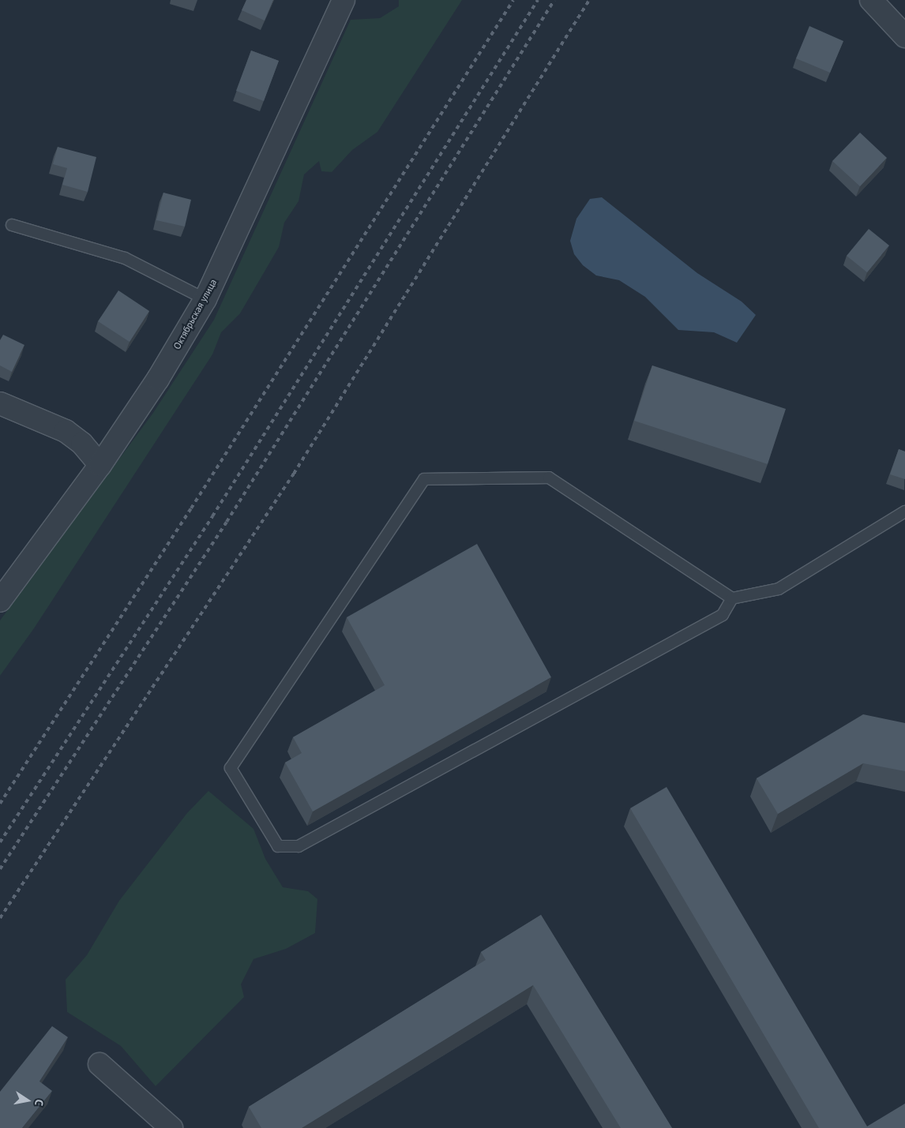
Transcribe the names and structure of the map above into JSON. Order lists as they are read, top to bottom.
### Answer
{
  "streets": {
    "street": ["Октябрьская улица"]
  },
  "north": "right"
}
